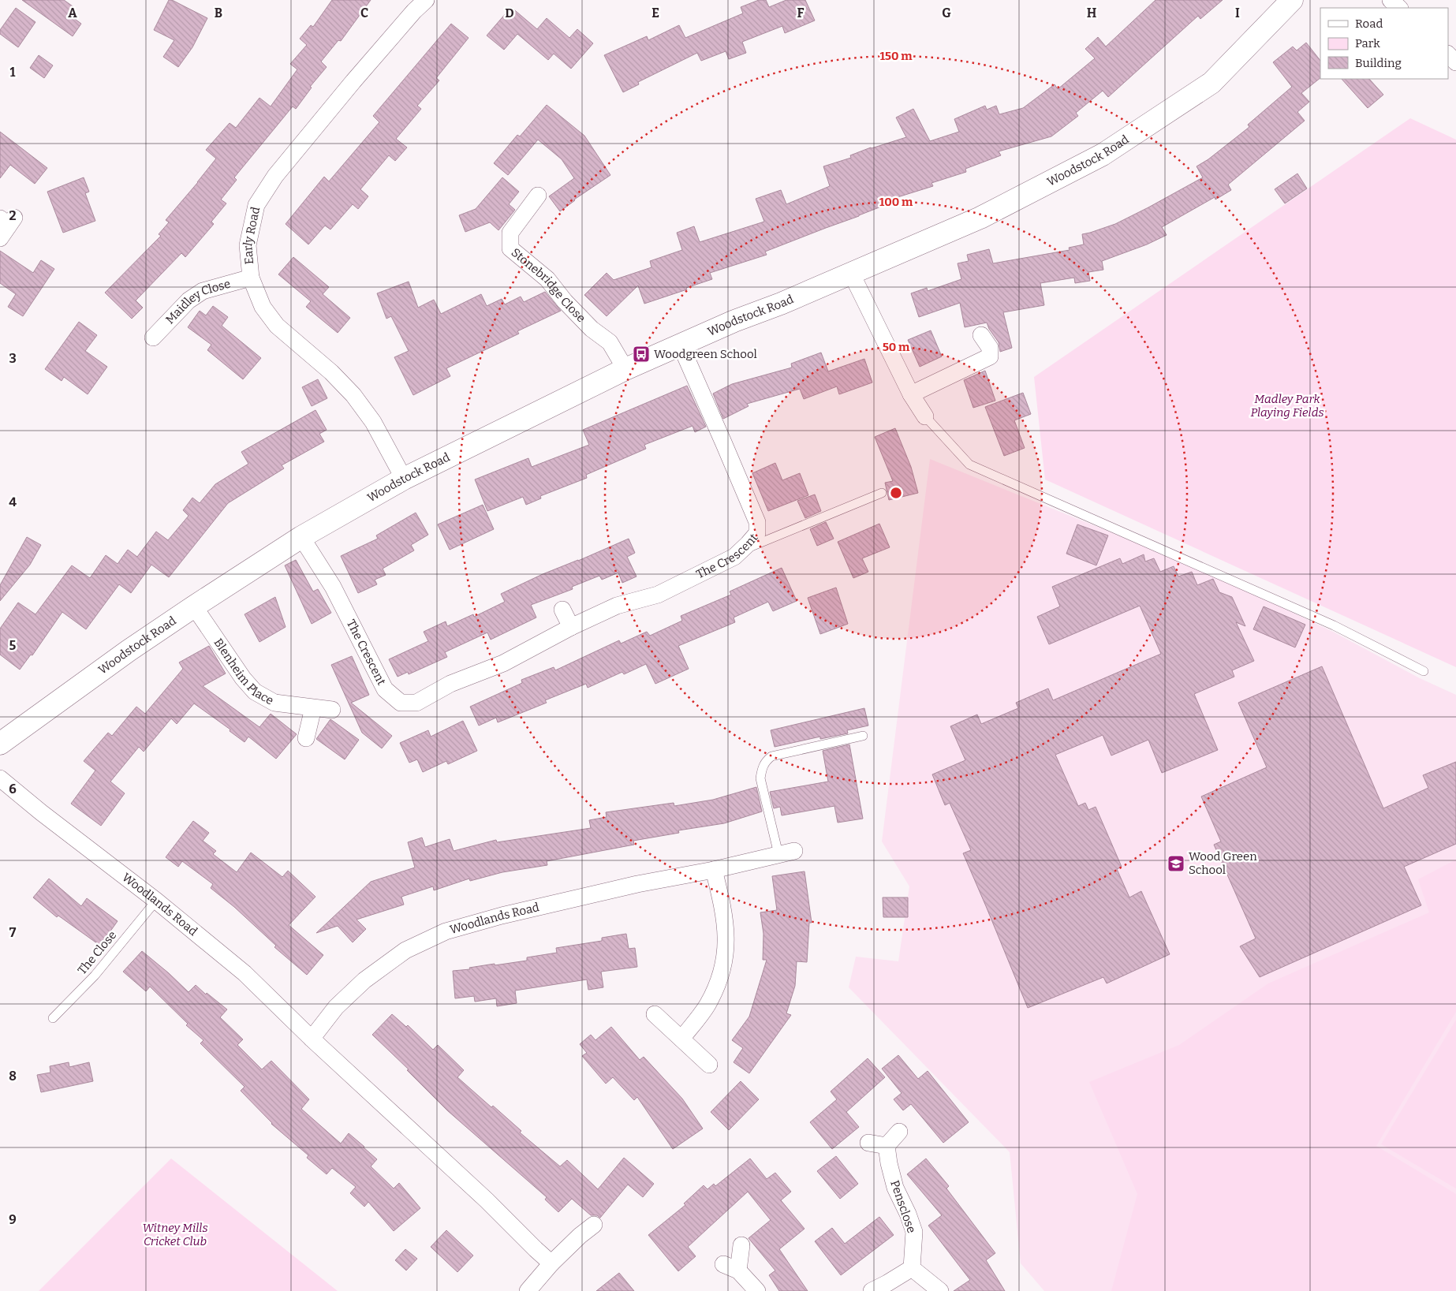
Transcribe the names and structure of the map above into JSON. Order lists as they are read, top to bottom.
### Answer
{
  "streets": {
    "main road": ["Woodstock Road"],
    "street": [
      "Early Road",
      "Stonebridge Close",
      "Maidley Close",
      "The Crescent",
      "Blenheim Place",
      "Woodlands Road",
      "Pensclose"
    ],
    "lane": ["The Close"]
  },
  "crossings": [
    ["Woodstock Road", "Early Road"],
    ["Woodstock Road", "Stonebridge Close"],
    ["Woodstock Road", "The Crescent"],
    ["Woodstock Road", "Blenheim Place"],
    ["Early Road", "Maidley Close"],
    ["Woodlands Road", "The Close"]
  ],
  "parks": ["Madley Park Playing Fields", "Witney Mills Cricket Club"],
  "places": {
    "bus stop": ["Woodgreen School"],
    "school or university": ["Wood Green School"]
  },
  "legend": ["Road", "Park", "Building"],
  "grid": {
    "columns": [
      "A",
      "B",
      "C",
      "D",
      "E",
      "F",
      "G",
      "H",
      "I"
    ],
    "rows": [
      "1",
      "2",
      "3",
      "4",
      "5",
      "6",
      "7",
      "8",
      "9"
    ]
  },
  "rings": ["150 m", "100 m", "50 m"]
}
